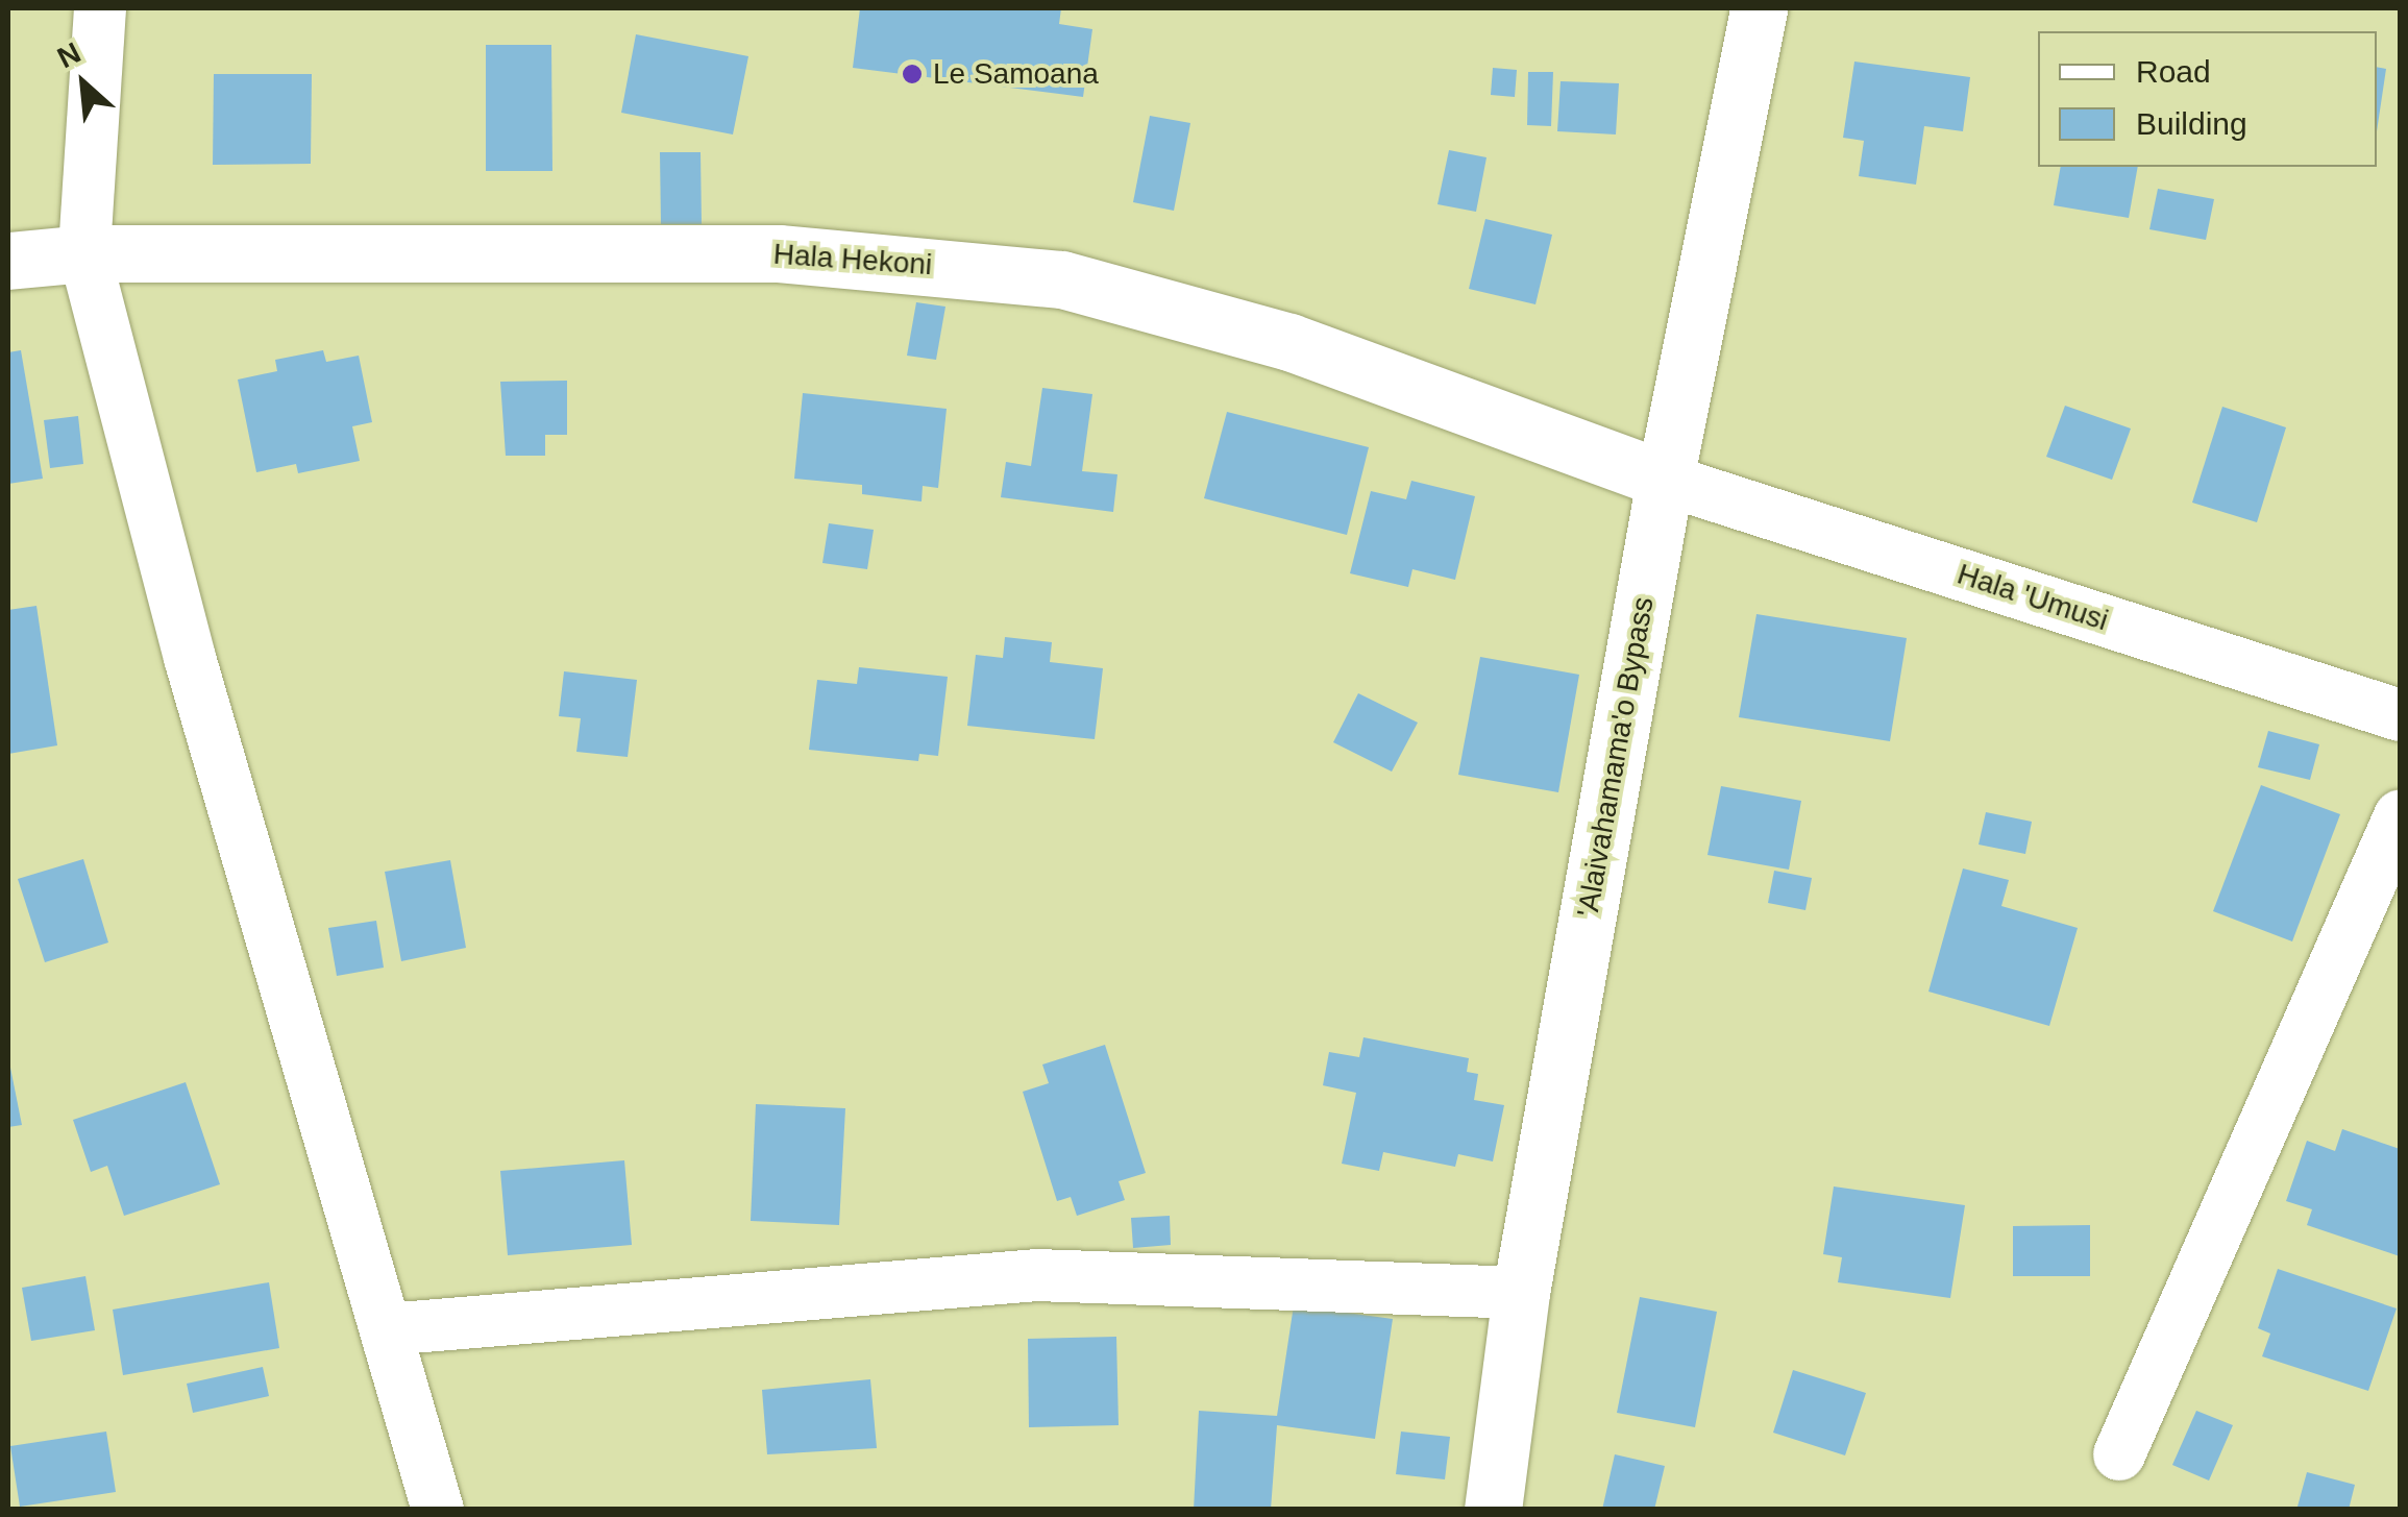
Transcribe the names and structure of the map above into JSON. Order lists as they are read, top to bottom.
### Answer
{
  "streets": {
    "street": ["Hala Hekoni", "Hala 'Umusi", "'Alaivahamama'o Bypass"]
  },
  "crossings": [
    ["Hala Hekoni", "Hala 'Umusi"],
    ["Hala Hekoni", "'Alaivahamama'o Bypass"],
    ["Hala 'Umusi", "'Alaivahamama'o Bypass"]
  ],
  "places": ["Le Samoana"],
  "legend": ["Road", "Building"],
  "north": "top left"
}
